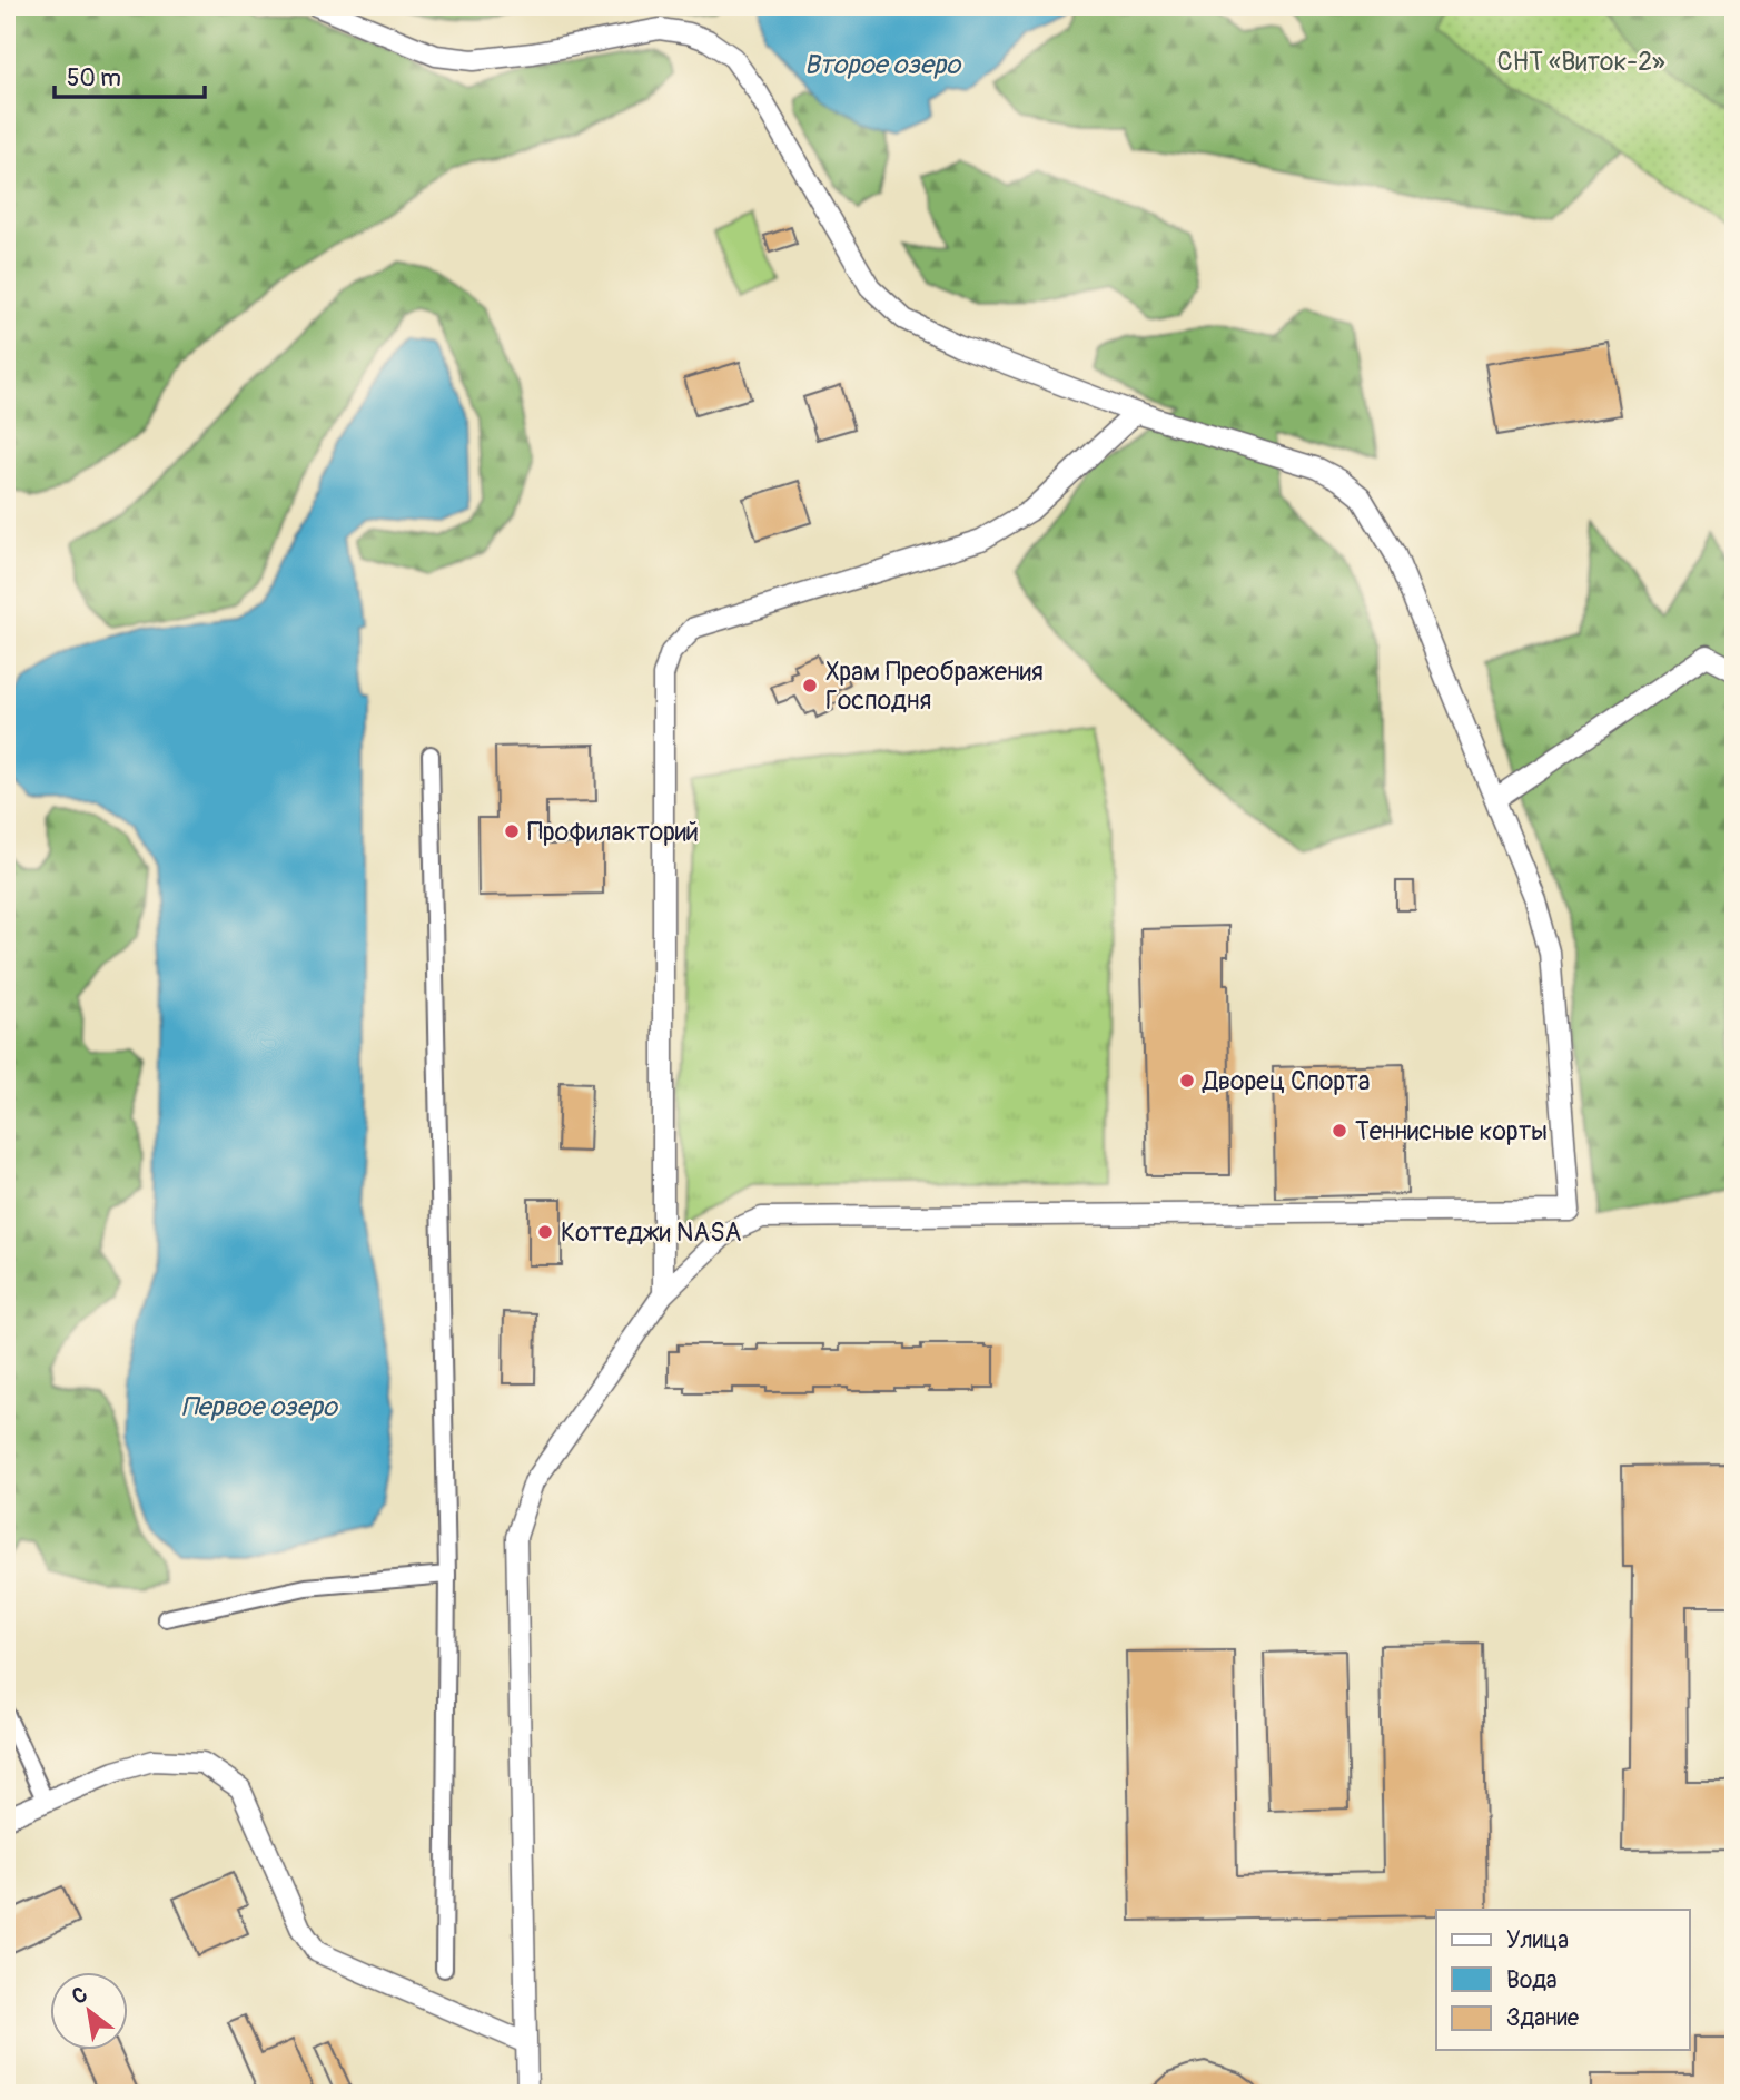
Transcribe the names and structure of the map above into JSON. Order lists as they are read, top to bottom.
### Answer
{
  "water": ["Второе озеро", "Первое озеро"],
  "parks": ["СНТ «Виток-2»"],
  "places": [
    "Храм Преображения Господня",
    "Профилакторий",
    "Дворец Спорта",
    "Теннисные корты",
    "Коттеджи NASA"
  ],
  "legend": ["Улица", "Вода", "Здание"],
  "scale_bar": "50 m",
  "north": "top left"
}
